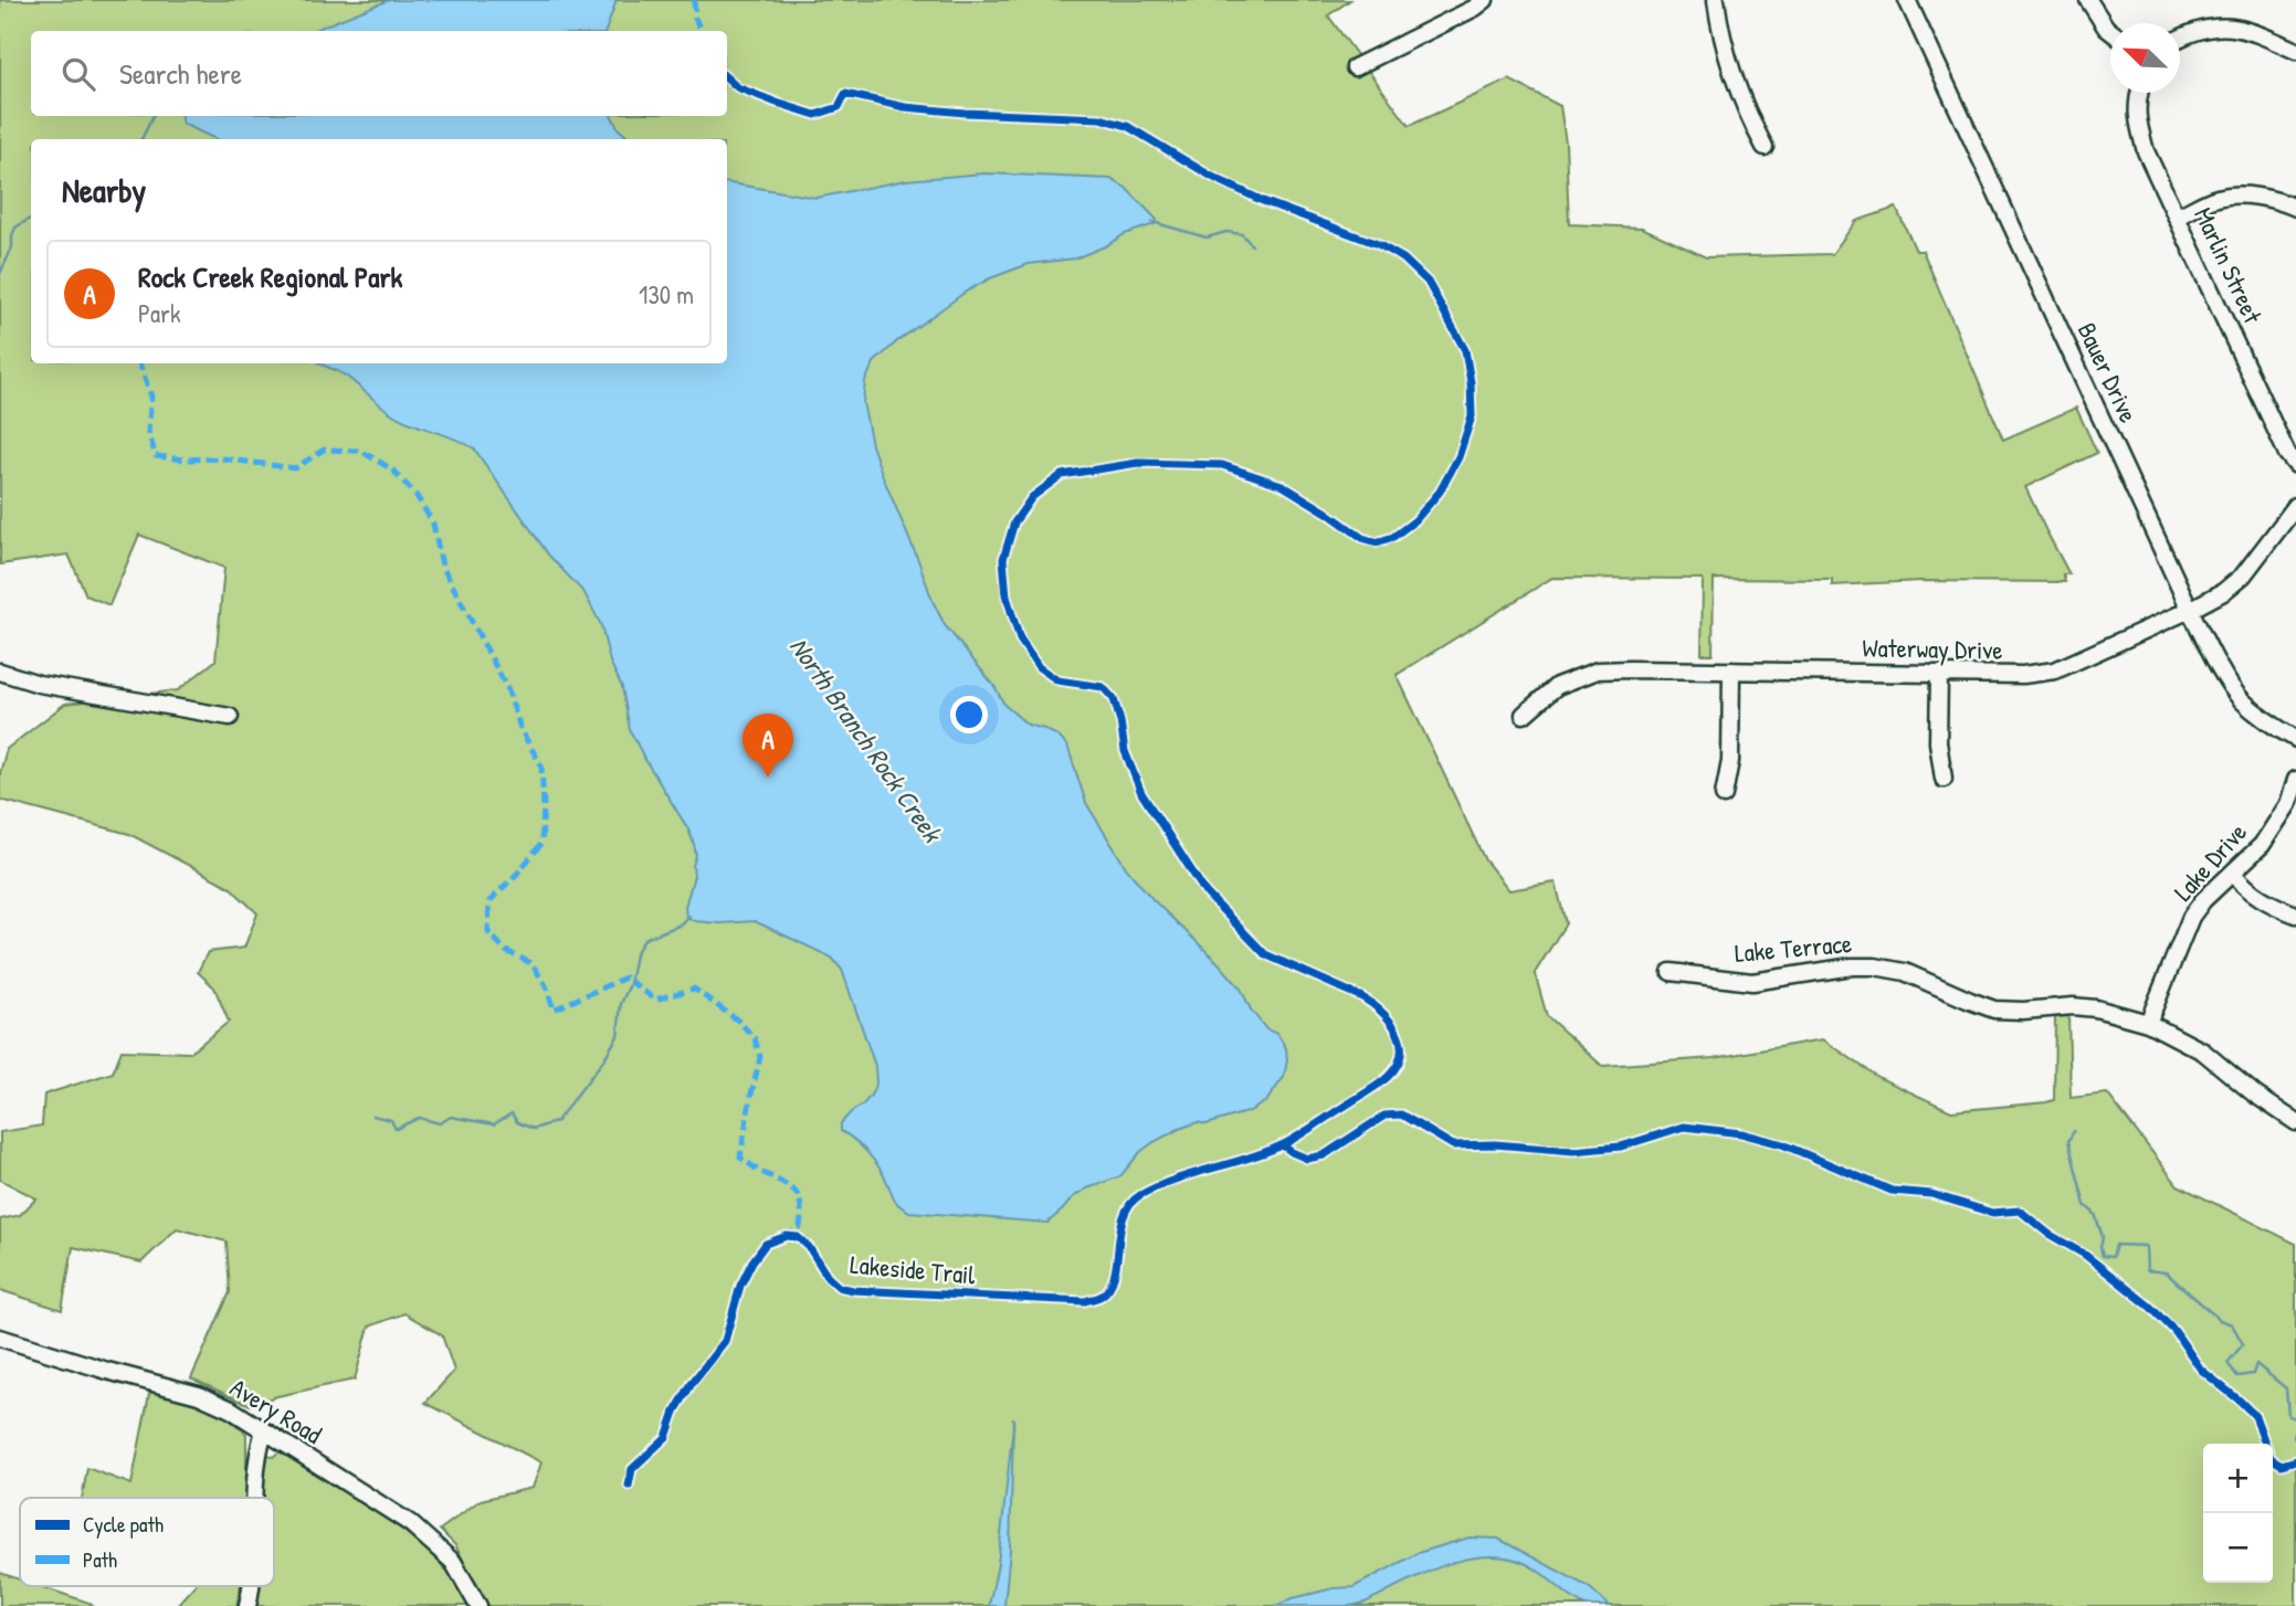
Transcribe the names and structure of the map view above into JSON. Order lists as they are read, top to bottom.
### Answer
{
  "streets": {
    "street": [
      "Marlin Street",
      "Bauer Drive",
      "Waterway Drive",
      "Lake Drive",
      "Lake Terrace",
      "Avery Road"
    ],
    "cycle path": ["Lakeside Trail"]
  },
  "crossings": [
    ["Bauer Drive", "Waterway Drive"],
    ["Lake Drive", "Lake Terrace"]
  ],
  "water": ["North Branch Rock Creek"],
  "legend": ["Cycle path", "Path"],
  "north": "top left",
  "page": {
    "search": "Search here",
    "heading": "Nearby",
    "list": [
      {
        "mark": "A",
        "name": "Rock Creek Regional Park",
        "note": "Park",
        "value": "130 m"
      }
    ],
    "pins": "A",
    "map_buttons": ["+", "−"]
  }
}
